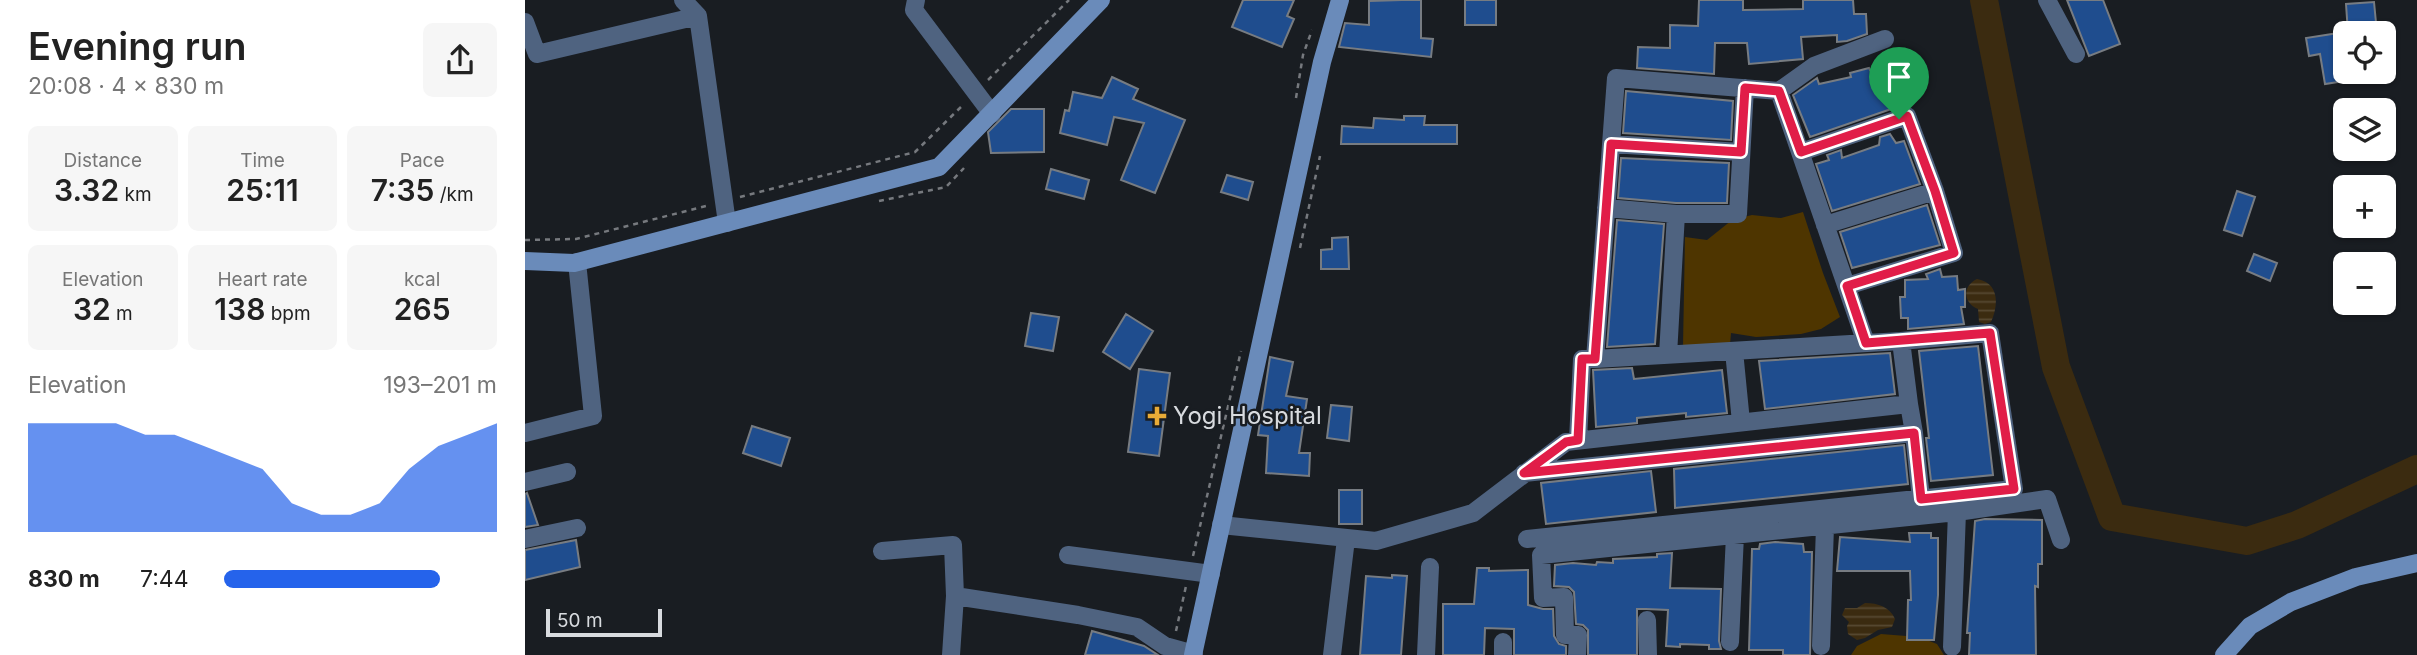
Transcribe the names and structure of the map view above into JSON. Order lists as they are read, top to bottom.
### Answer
{
  "places": {
    "health": ["Yogi Hospital"]
  },
  "scale_bar": "50 m",
  "page": {
    "heading": ["Evening run", "20:08 · 4 × 830 m"],
    "map_buttons": ["+", "−"],
    "stats": [
      ["Distance", "3.32 km"],
      ["Time", "25:11"],
      ["Pace", "7:35 /km"],
      ["Elevation", "32 m"],
      ["Heart rate", "138 bpm"],
      ["kcal", "265"]
    ],
    "chart": ["Elevation", "193–201 m"],
    "list": [
      {
        "name": "830 m",
        "note": "7:44"
      }
    ],
    "scale": "50 m"
  }
}
